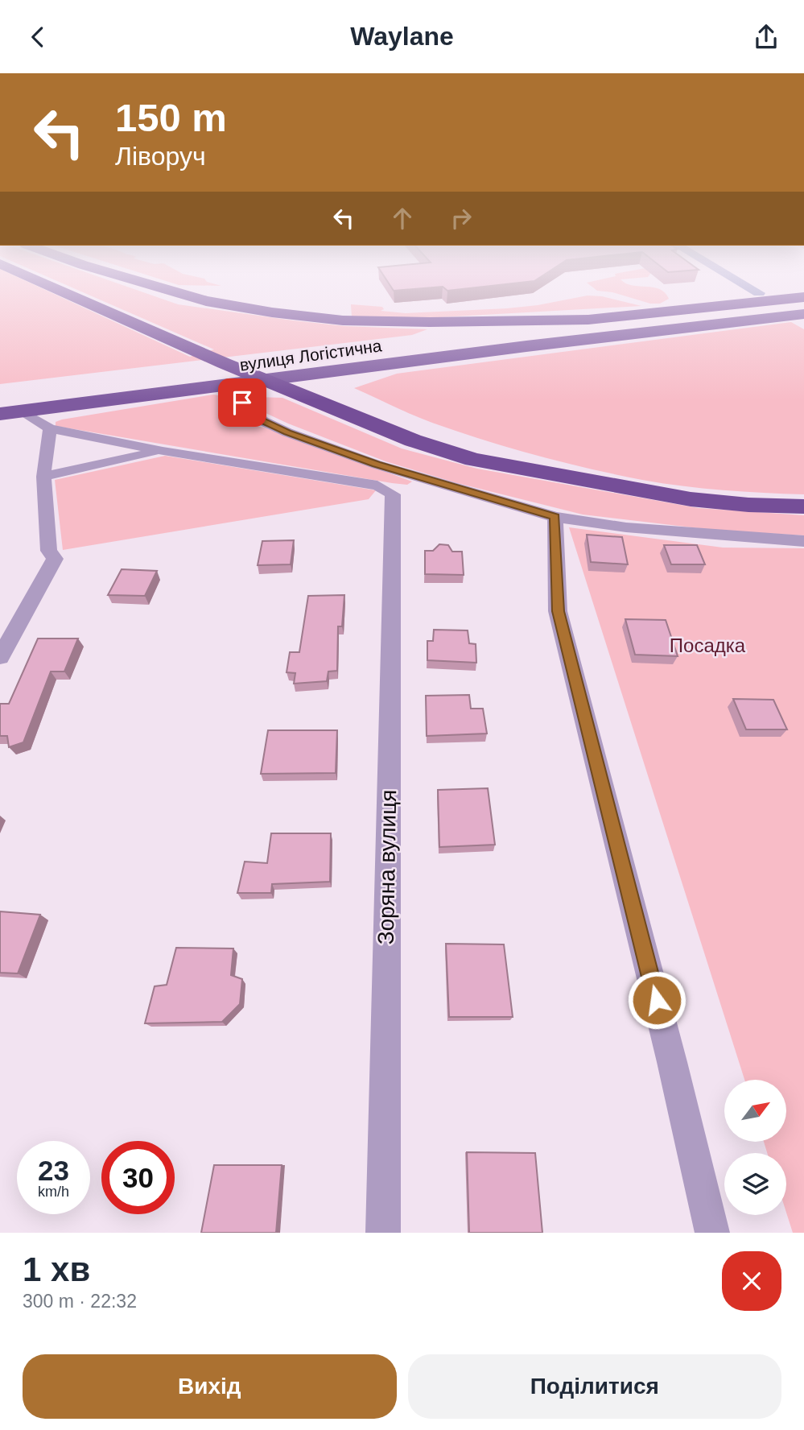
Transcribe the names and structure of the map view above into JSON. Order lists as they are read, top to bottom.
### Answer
{
  "streets": {
    "main road": ["вулиця Логістична"],
    "street": ["Зоряна вулиця"]
  },
  "parks": ["Посадка"],
  "north": "top right",
  "page": {
    "header": "Waylane",
    "turn": ["150 m", "Ліворуч"],
    "speed": "23 km/h",
    "limit": "30",
    "heading": ["1 хв", "300 m · 22:32"],
    "buttons": ["Вихід", "Поділитися"]
  }
}
